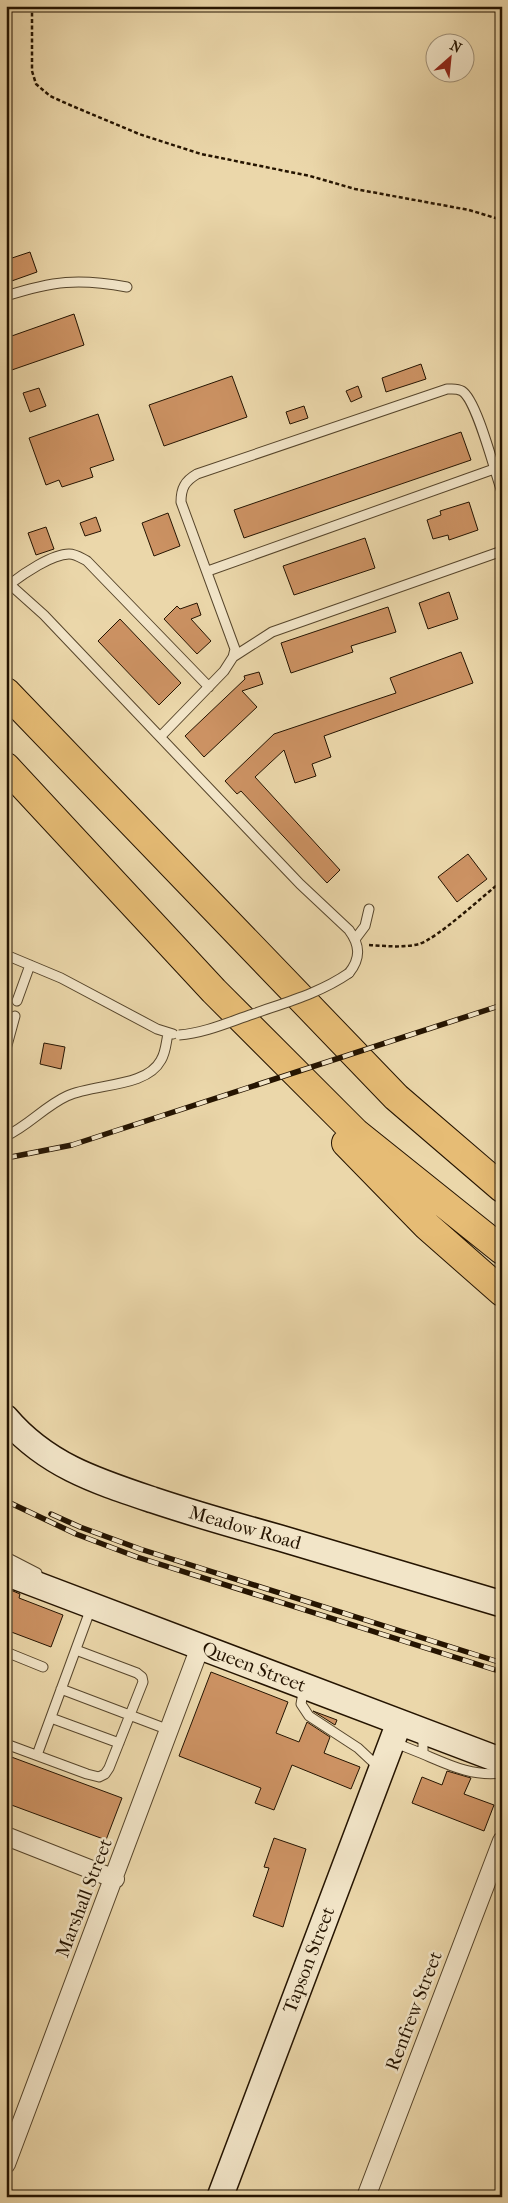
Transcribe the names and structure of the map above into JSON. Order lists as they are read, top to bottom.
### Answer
{
  "streets": {
    "main road": ["Meadow Road", "Queen Street", "Tapson Street"],
    "street": ["Marshall Street", "Renfrew Street"]
  },
  "crossings": [
    ["Queen Street", "Marshall Street"],
    ["Queen Street", "Tapson Street"]
  ],
  "north": "top right"
}
